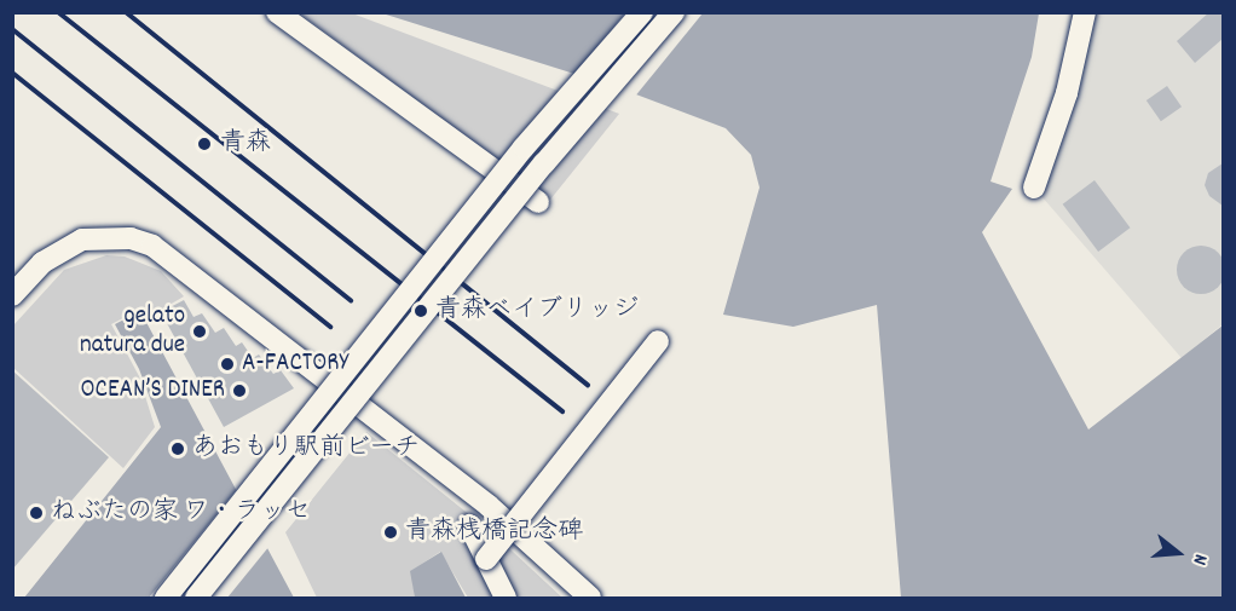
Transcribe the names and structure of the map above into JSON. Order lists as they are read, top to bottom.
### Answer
{
  "places": [
    "青森",
    "青森ベイブリッジ",
    "gelato natura due",
    "A-FACTORY",
    "OCEAN’S DINER",
    "あおもり駅前ビーチ",
    "ねぶたの家 ワ・ラッセ",
    "青森桟橋記念碑"
  ],
  "north": "right"
}
